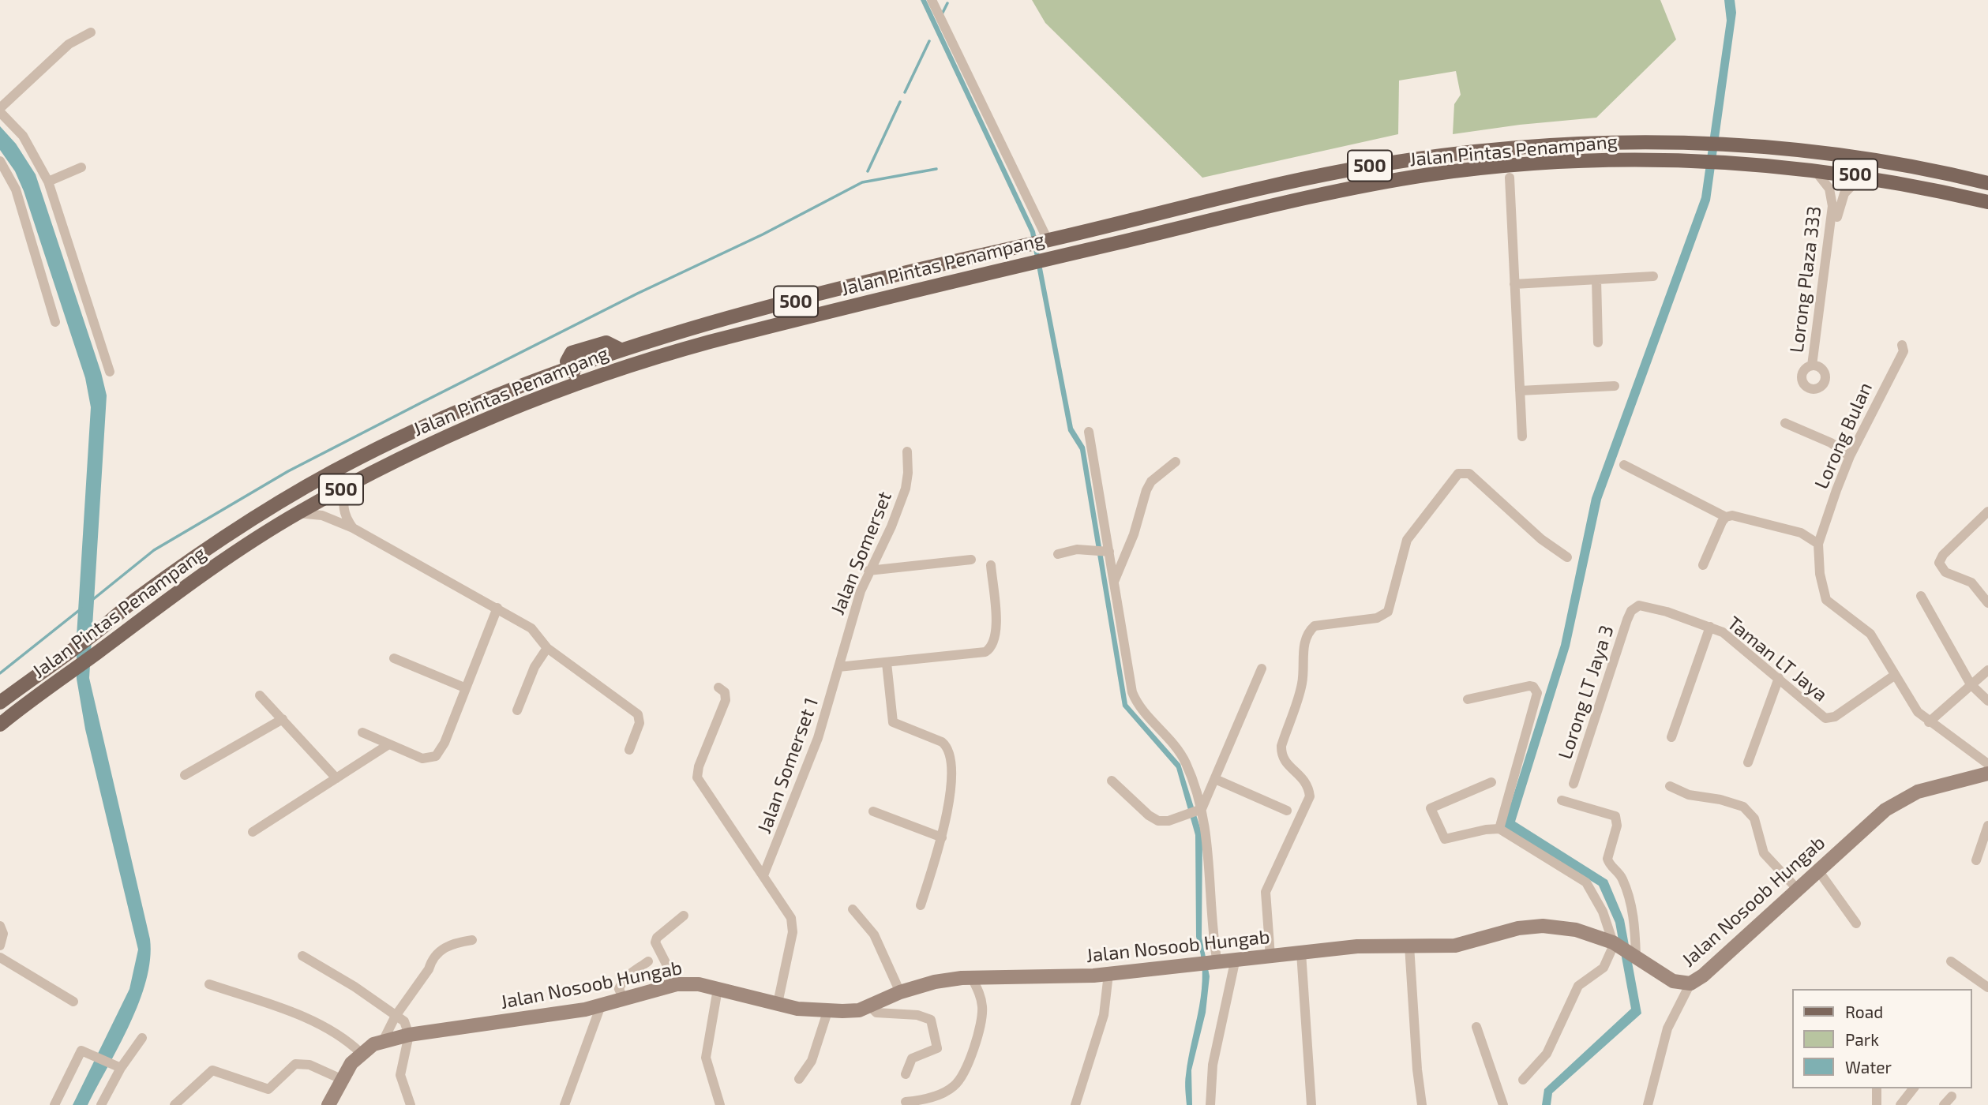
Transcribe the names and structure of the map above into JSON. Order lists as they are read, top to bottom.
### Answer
{
  "streets": {
    "main road": ["Jalan Pintas Penampang", "500", "Jalan Nosoob Hungab"],
    "street": [
      "Lorong Plaza 333",
      "Lorong Bulan",
      "Jalan Somerset",
      "Taman LT Jaya",
      "Lorong LT Jaya 3",
      "Jalan Somerset 1"
    ]
  },
  "crossings": [
    ["Jalan Pintas Penampang", "Lorong Plaza 333"],
    ["Lorong Bulan", "Taman LT Jaya"],
    ["Jalan Somerset", "Jalan Somerset 1"],
    ["Taman LT Jaya", "Lorong LT Jaya 3"],
    ["Jalan Somerset 1", "Jalan Nosoob Hungab"]
  ],
  "legend": ["Road", "Park", "Water"]
}
